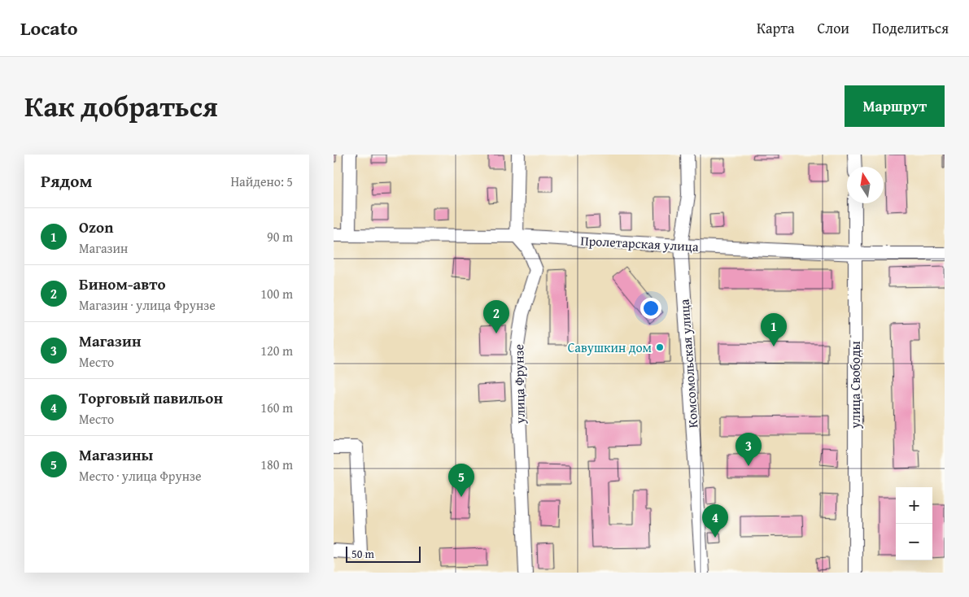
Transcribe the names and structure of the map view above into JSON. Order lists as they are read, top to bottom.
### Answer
{
  "streets": {
    "street": [
      "Пролетарская улица",
      "Комсомольская улица",
      "улица Фрунзе",
      "улица Свободы"
    ]
  },
  "crossings": [
    ["Пролетарская улица", "Комсомольская улица"],
    ["Пролетарская улица", "улица Фрунзе"],
    ["Пролетарская улица", "улица Свободы"]
  ],
  "places": ["Савушкин дом"],
  "scale_bar": "50 m",
  "north": "top",
  "page": {
    "header": "Locato",
    "nav": ["Карта", "Слои", "Поделиться"],
    "title": "Как добраться",
    "buttons": "Маршрут",
    "heading": ["Рядом", "Найдено: 5"],
    "list": [
      {
        "mark": "1",
        "name": "Ozon",
        "note": "Магазин",
        "value": "90 m"
      },
      {
        "mark": "2",
        "name": "Бином-авто",
        "note": "Магазин · улица Фрунзе",
        "value": "100 m"
      },
      {
        "mark": "3",
        "name": "Магазин",
        "note": "Место",
        "value": "120 m"
      },
      {
        "mark": "4",
        "name": "Торговый павильон",
        "note": "Место",
        "value": "160 m"
      },
      {
        "mark": "5",
        "name": "Магазины",
        "note": "Место · улица Фрунзе",
        "value": "180 m"
      }
    ],
    "pins": [
      "2",
      "1",
      "3",
      "5",
      "4"
    ],
    "map_buttons": ["+", "−"],
    "scale": "50 m"
  }
}
